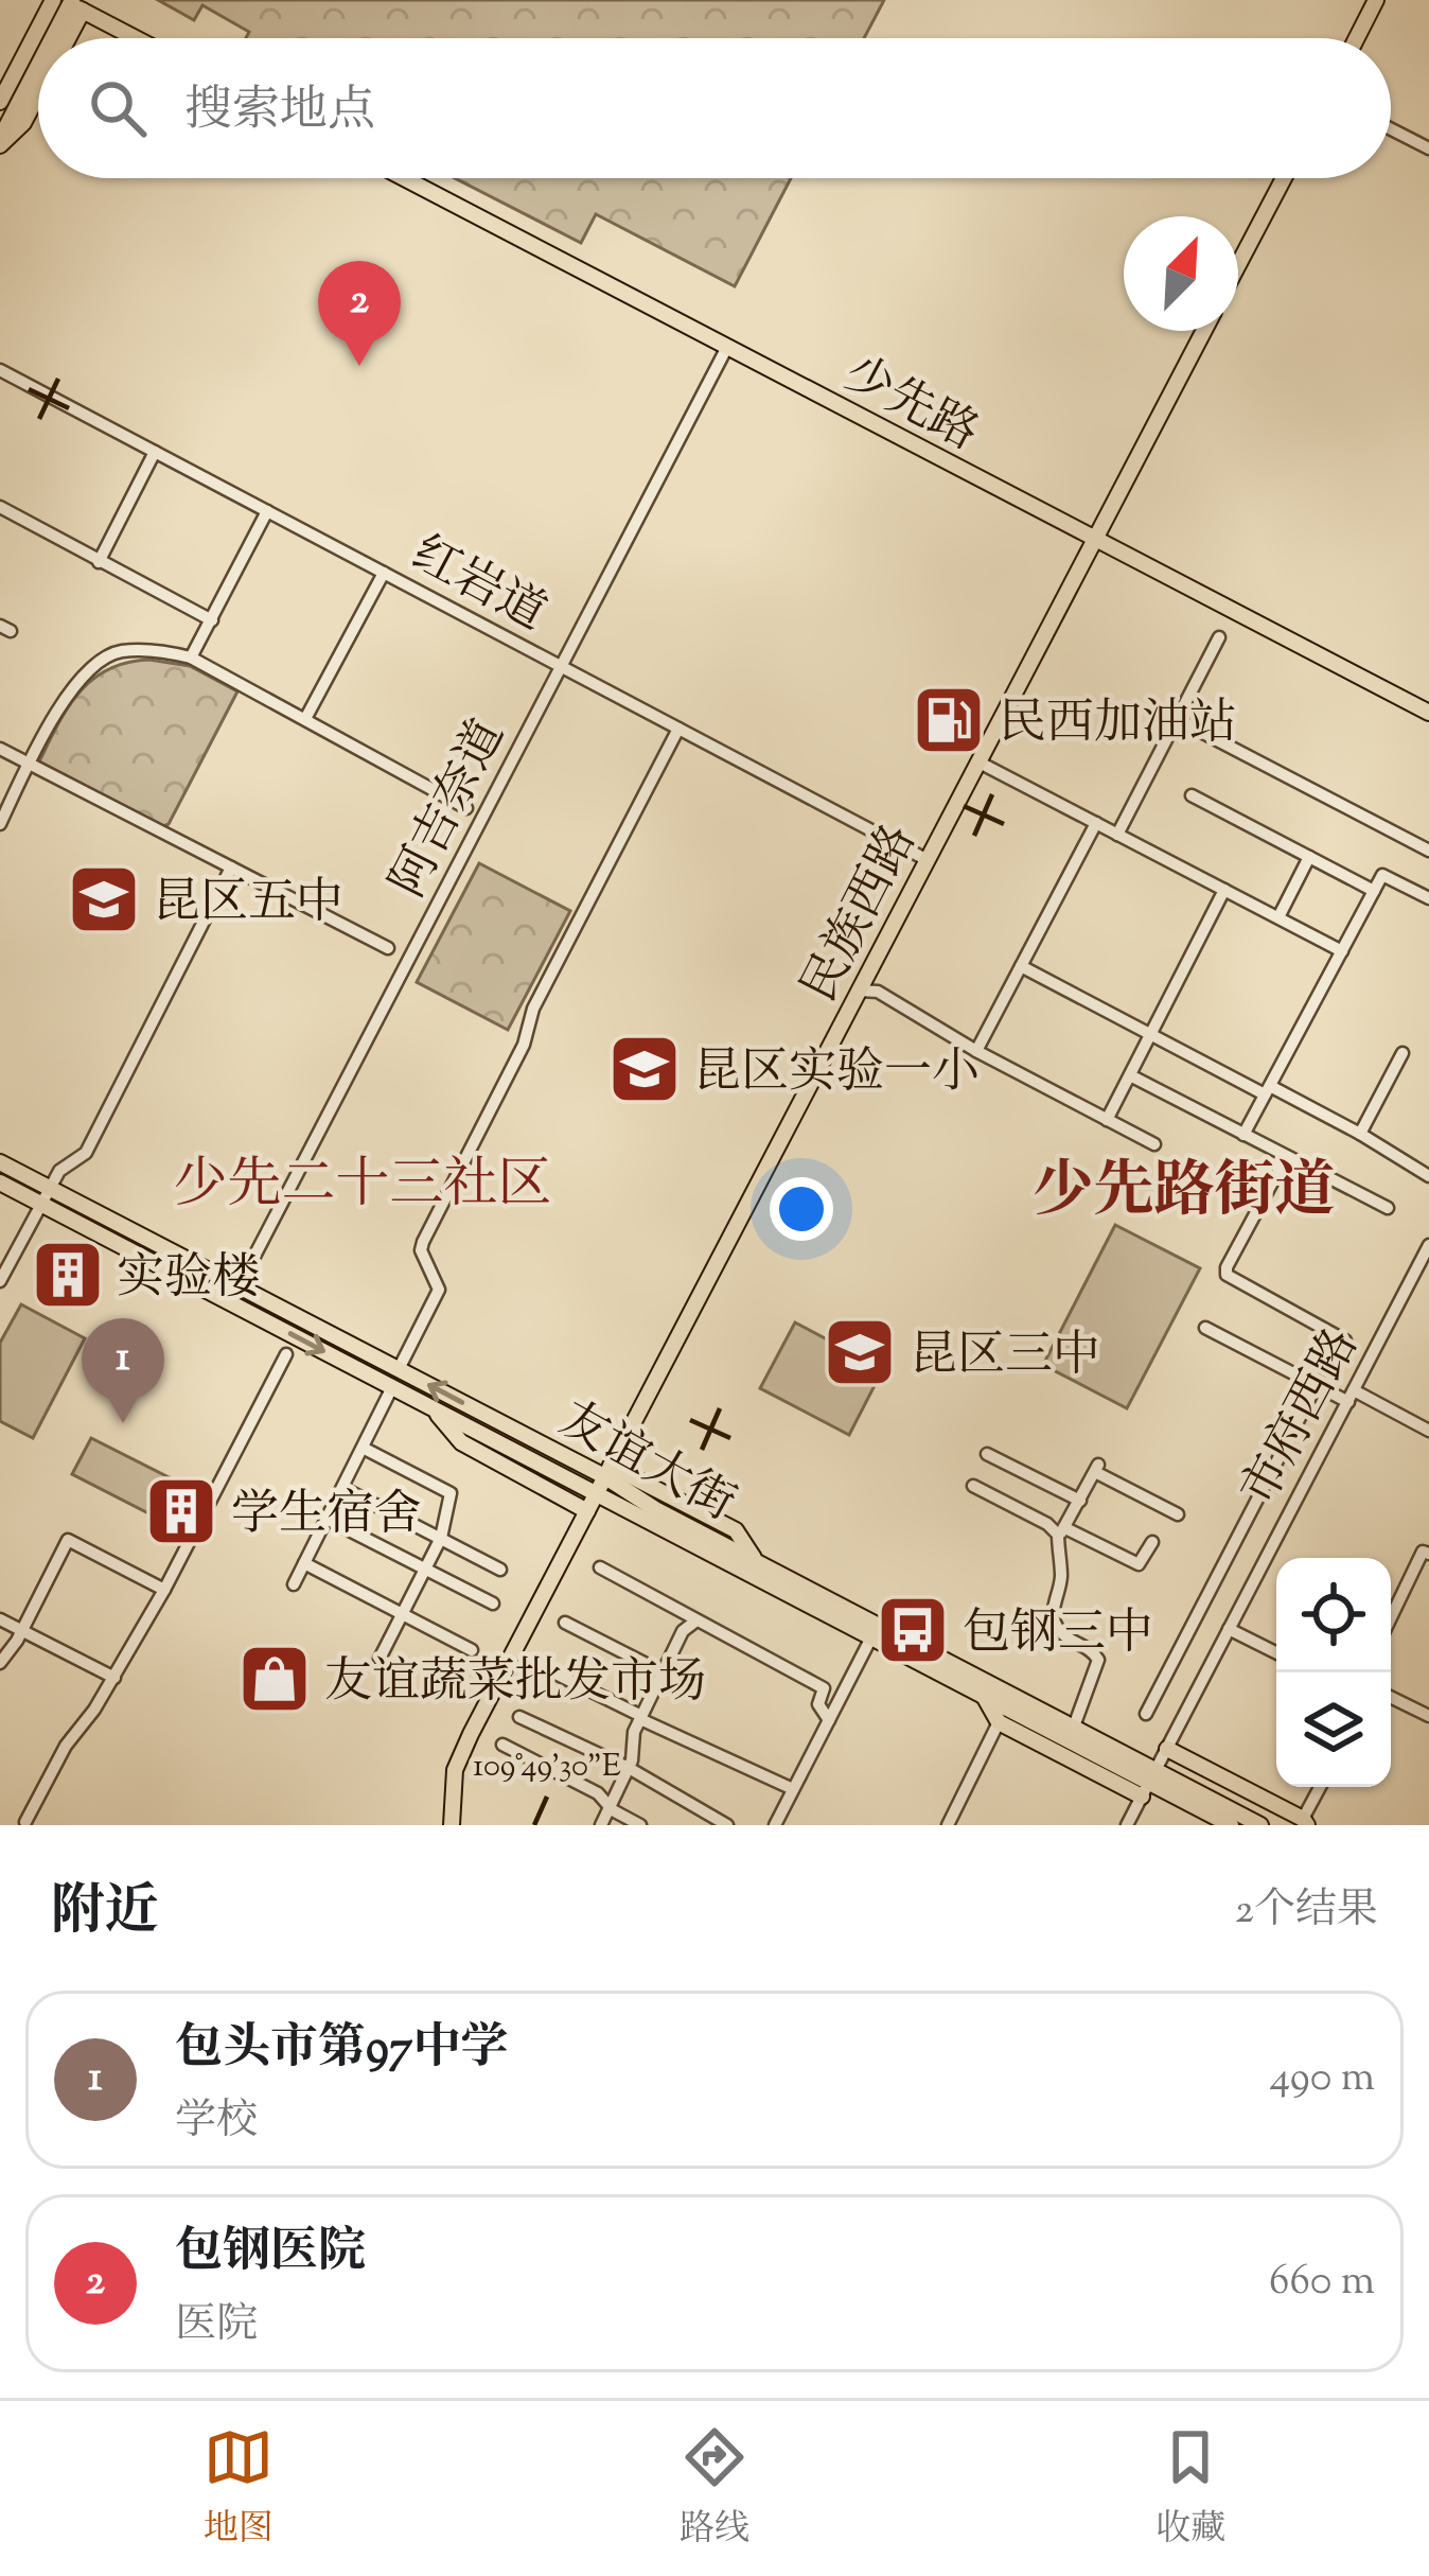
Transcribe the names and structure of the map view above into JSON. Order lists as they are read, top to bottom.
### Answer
{
  "streets": {
    "main road": ["少先路", "民族西路", "友谊大街"],
    "street": ["红岩道", "阿吉奈道", "市府西路"]
  },
  "crossings": [
    ["少先路", "阿吉奈道"],
    ["少先路", "民族西路"],
    ["红岩道", "阿吉奈道"],
    ["红岩道", "民族西路"],
    ["阿吉奈道", "友谊大街"],
    ["民族西路", "友谊大街"],
    ["市府西路", "友谊大街"]
  ],
  "districts": ["少先二十三社区", "少先路街道"],
  "places": {
    "fuel station": ["民西加油站"],
    "school or university": ["昆区五中", "昆区实验一小", "昆区三中"],
    "building": ["实验楼", "学生宿舍"],
    "bus stop": ["包钢三中"],
    "shop": ["友谊蔬菜批发市场"]
  },
  "north": "top right",
  "page": {
    "search": "搜索地点",
    "pins": ["2", "1"],
    "heading": ["附近", "2个结果"],
    "list": [
      {
        "mark": "1",
        "name": "包头市第97中学",
        "note": "学校",
        "value": "490 m"
      },
      {
        "mark": "2",
        "name": "包钢医院",
        "note": "医院",
        "value": "660 m"
      }
    ],
    "nav": ["地图", "路线", "收藏"]
  },
  "coordinates": ["109°49'30\"E"]
}
